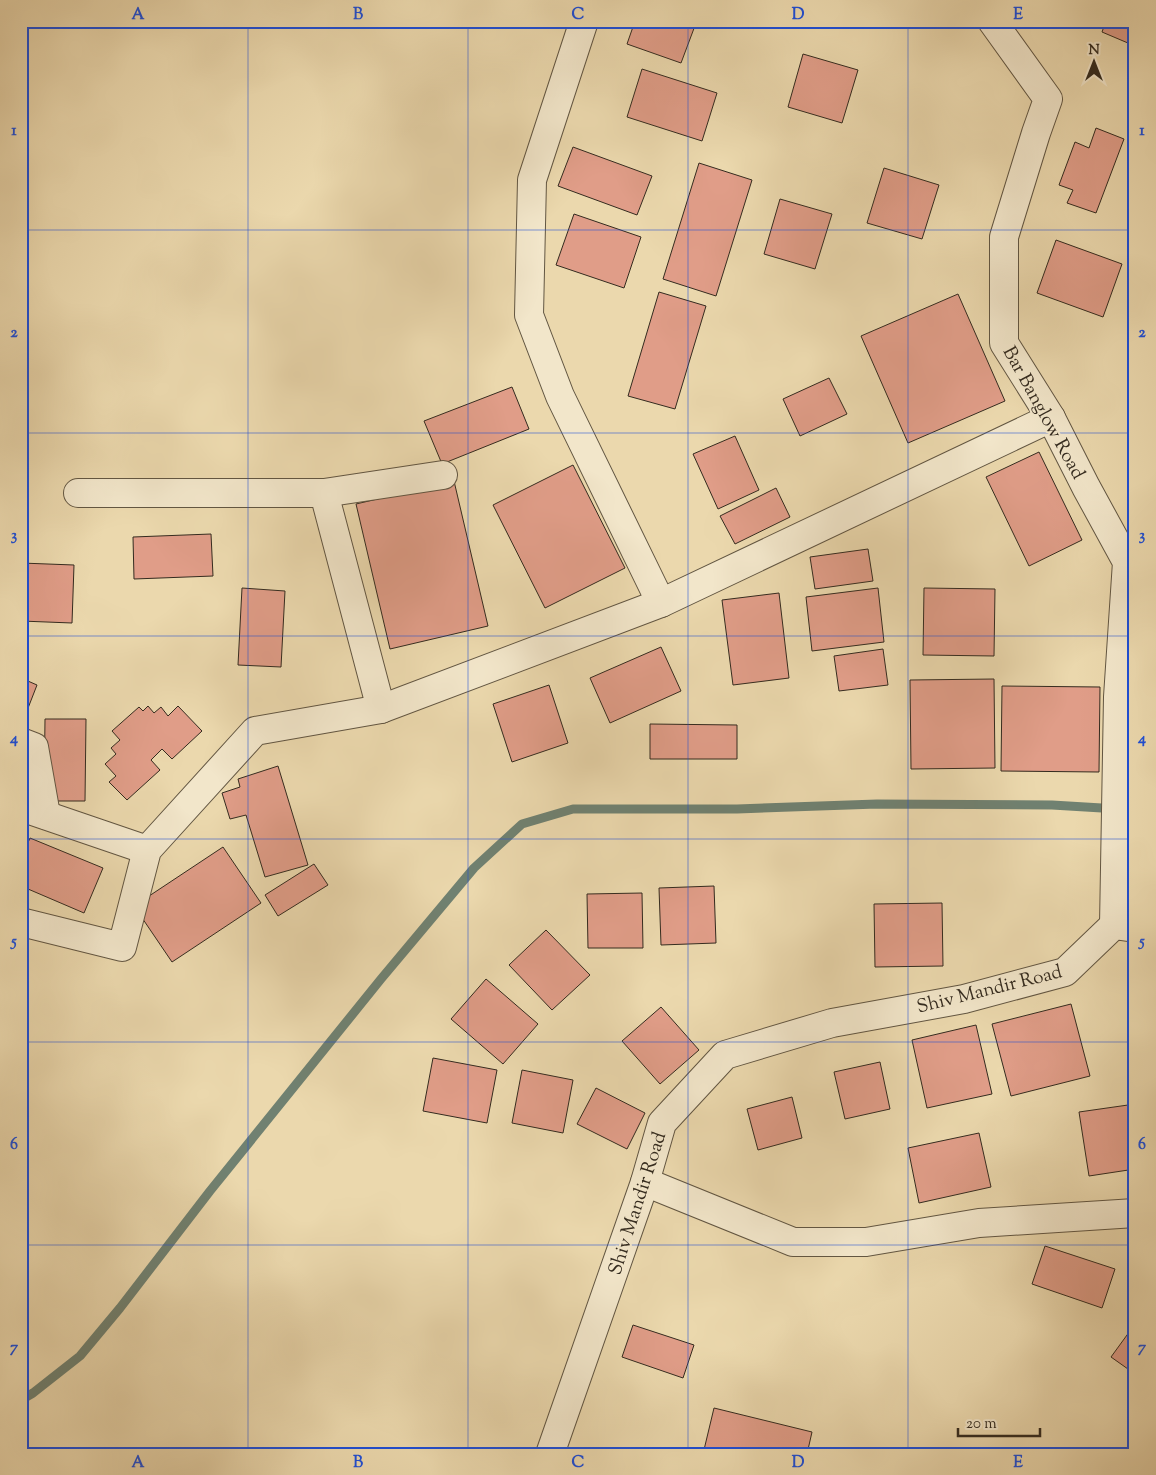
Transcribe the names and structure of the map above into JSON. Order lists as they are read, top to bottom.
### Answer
{
  "streets": {
    "street": ["Bar Banglow Road", "Shiv Mandir Road"]
  },
  "crossings": [
    ["Bar Banglow Road", "Shiv Mandir Road"]
  ],
  "scale_bar": "20 m",
  "north": "top",
  "grid": {
    "columns": [
      "A",
      "B",
      "C",
      "D",
      "E"
    ],
    "rows": [
      "1",
      "2",
      "3",
      "4",
      "5",
      "6",
      "7"
    ]
  }
}
